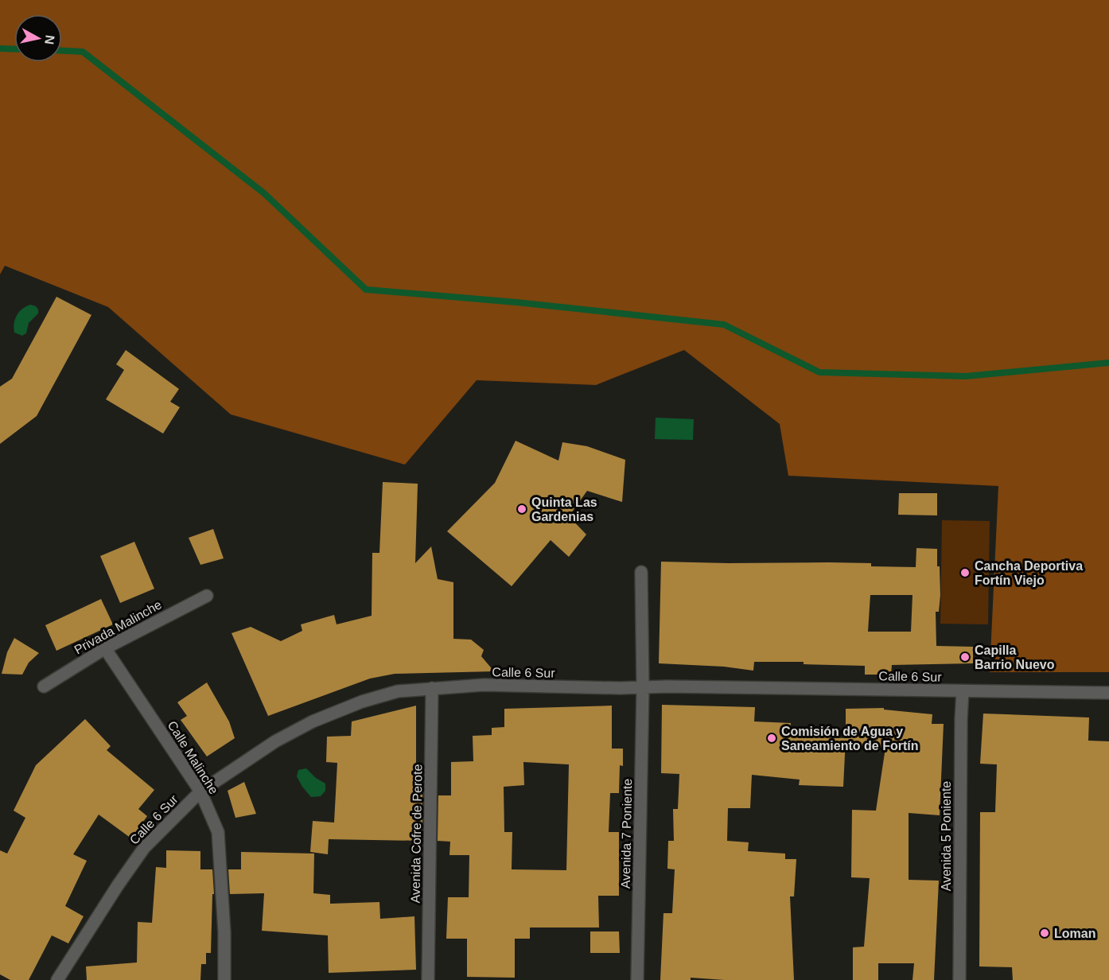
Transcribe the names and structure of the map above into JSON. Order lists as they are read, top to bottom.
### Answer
{
  "streets": {
    "street": [
      "Privada Malinche",
      "Calle 6 Sur",
      "Calle Malinche",
      "Avenida Cofre de Perote",
      "Avenida 7 Poniente",
      "Avenida 5 Poniente"
    ]
  },
  "crossings": [
    ["Privada Malinche", "Calle Malinche"],
    ["Calle 6 Sur", "Calle Malinche"],
    ["Calle 6 Sur", "Avenida Cofre de Perote"],
    ["Calle 6 Sur", "Avenida 7 Poniente"],
    ["Calle 6 Sur", "Avenida 5 Poniente"]
  ],
  "places": [
    "Quinta Las Gardenias",
    "Cancha Deportiva Fortín Viejo",
    "Capilla Barrio Nuevo",
    "Comisión de Agua y Saneamiento de Fortín",
    "Loman"
  ],
  "north": "right"
}
